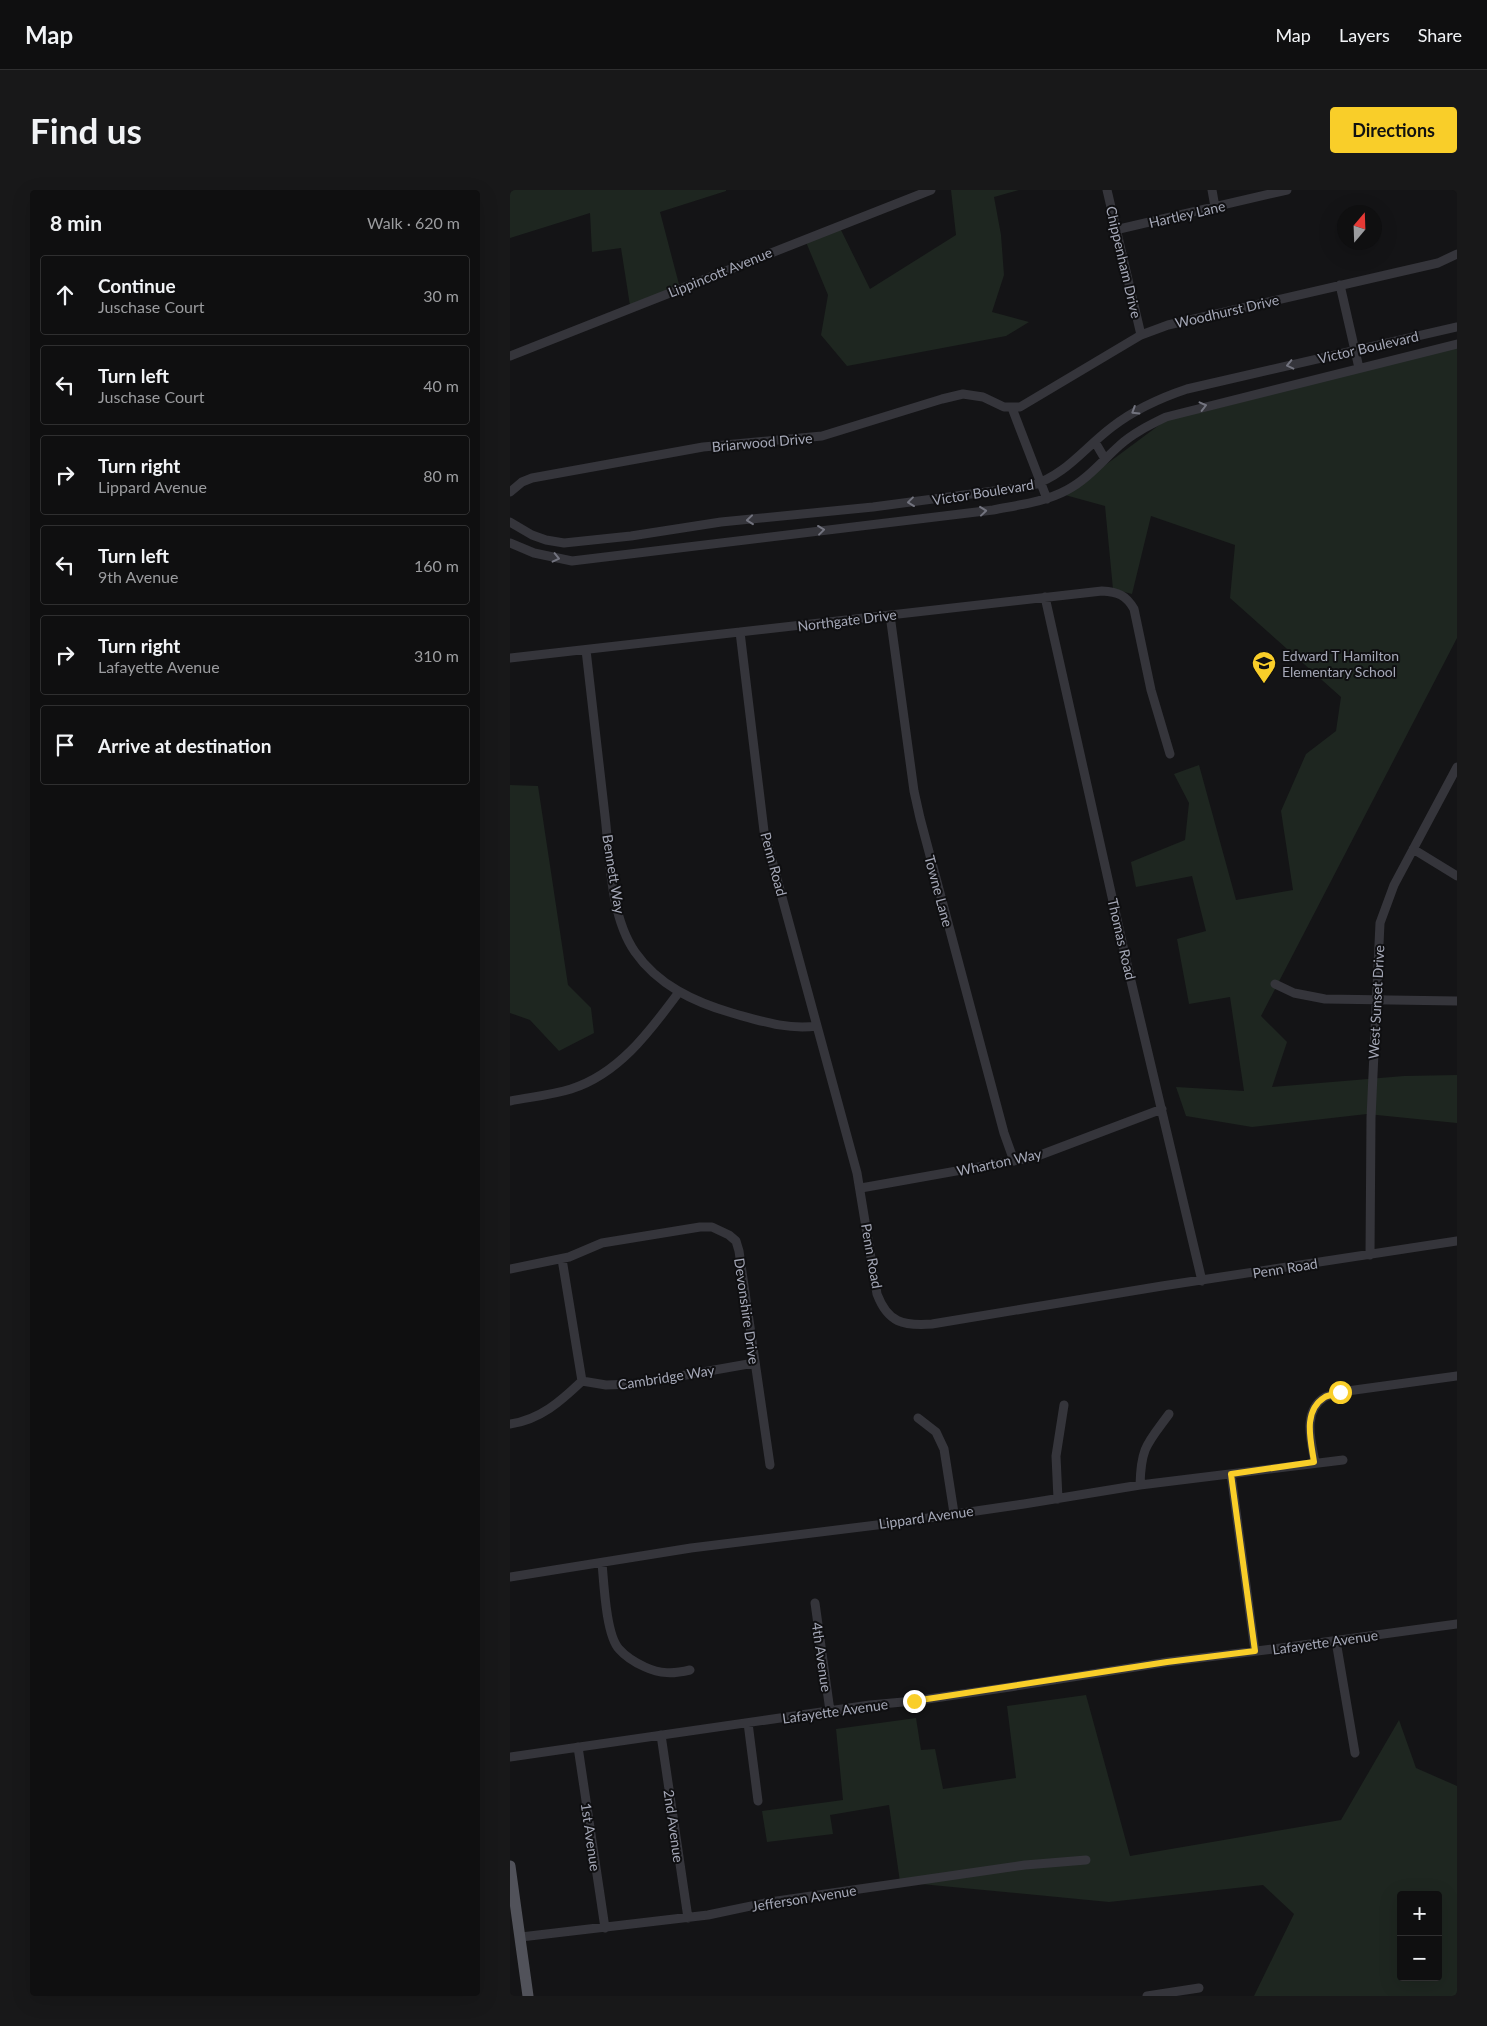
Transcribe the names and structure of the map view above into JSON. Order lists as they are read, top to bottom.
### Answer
{
  "streets": {
    "street": [
      "Hartley Lane",
      "Chippenham Drive",
      "Lippincott Avenue",
      "Woodhurst Drive",
      "Victor Boulevard",
      "Briarwood Drive",
      "Northgate Drive",
      "Penn Road",
      "Bennett Way",
      "Towne Lane",
      "Thomas Road",
      "West Sunset Drive",
      "Wharton Way",
      "Devonshire Drive",
      "Cambridge Way",
      "Lippard Avenue",
      "Lafayette Avenue",
      "4th Avenue",
      "2nd Avenue",
      "1st Avenue",
      "Jefferson Avenue"
    ]
  },
  "crossings": [
    ["Hartley Lane", "Chippenham Drive"],
    ["Chippenham Drive", "Woodhurst Drive"],
    ["Woodhurst Drive", "Briarwood Drive"],
    ["Northgate Drive", "Penn Road"],
    ["Northgate Drive", "Bennett Way"],
    ["Northgate Drive", "Towne Lane"],
    ["Northgate Drive", "Thomas Road"],
    ["Penn Road", "Bennett Way"],
    ["Penn Road", "Thomas Road"],
    ["Penn Road", "West Sunset Drive"],
    ["Penn Road", "Wharton Way"],
    ["Towne Lane", "Wharton Way"],
    ["Thomas Road", "Wharton Way"],
    ["Devonshire Drive", "Cambridge Way"],
    ["Lafayette Avenue", "4th Avenue"],
    ["Lafayette Avenue", "2nd Avenue"],
    ["Lafayette Avenue", "1st Avenue"],
    ["2nd Avenue", "Jefferson Avenue"],
    ["1st Avenue", "Jefferson Avenue"]
  ],
  "places": {
    "school or university": ["Edward T Hamilton Elementary School"]
  },
  "north": "top",
  "page": {
    "header": "Map",
    "nav": ["Map", "Layers", "Share"],
    "buttons": "Directions",
    "title": "Find us",
    "heading": ["8 min", "Walk · 620 m"],
    "list": [
      ["Continue", "Juschase Court", "30 m"],
      ["Turn left", "Juschase Court", "40 m"],
      ["Turn right", "Lippard Avenue", "80 m"],
      ["Turn left", "9th Avenue", "160 m"],
      ["Turn right", "Lafayette Avenue", "310 m"],
      "Arrive at destination"
    ],
    "map_buttons": ["+", "−"]
  }
}
